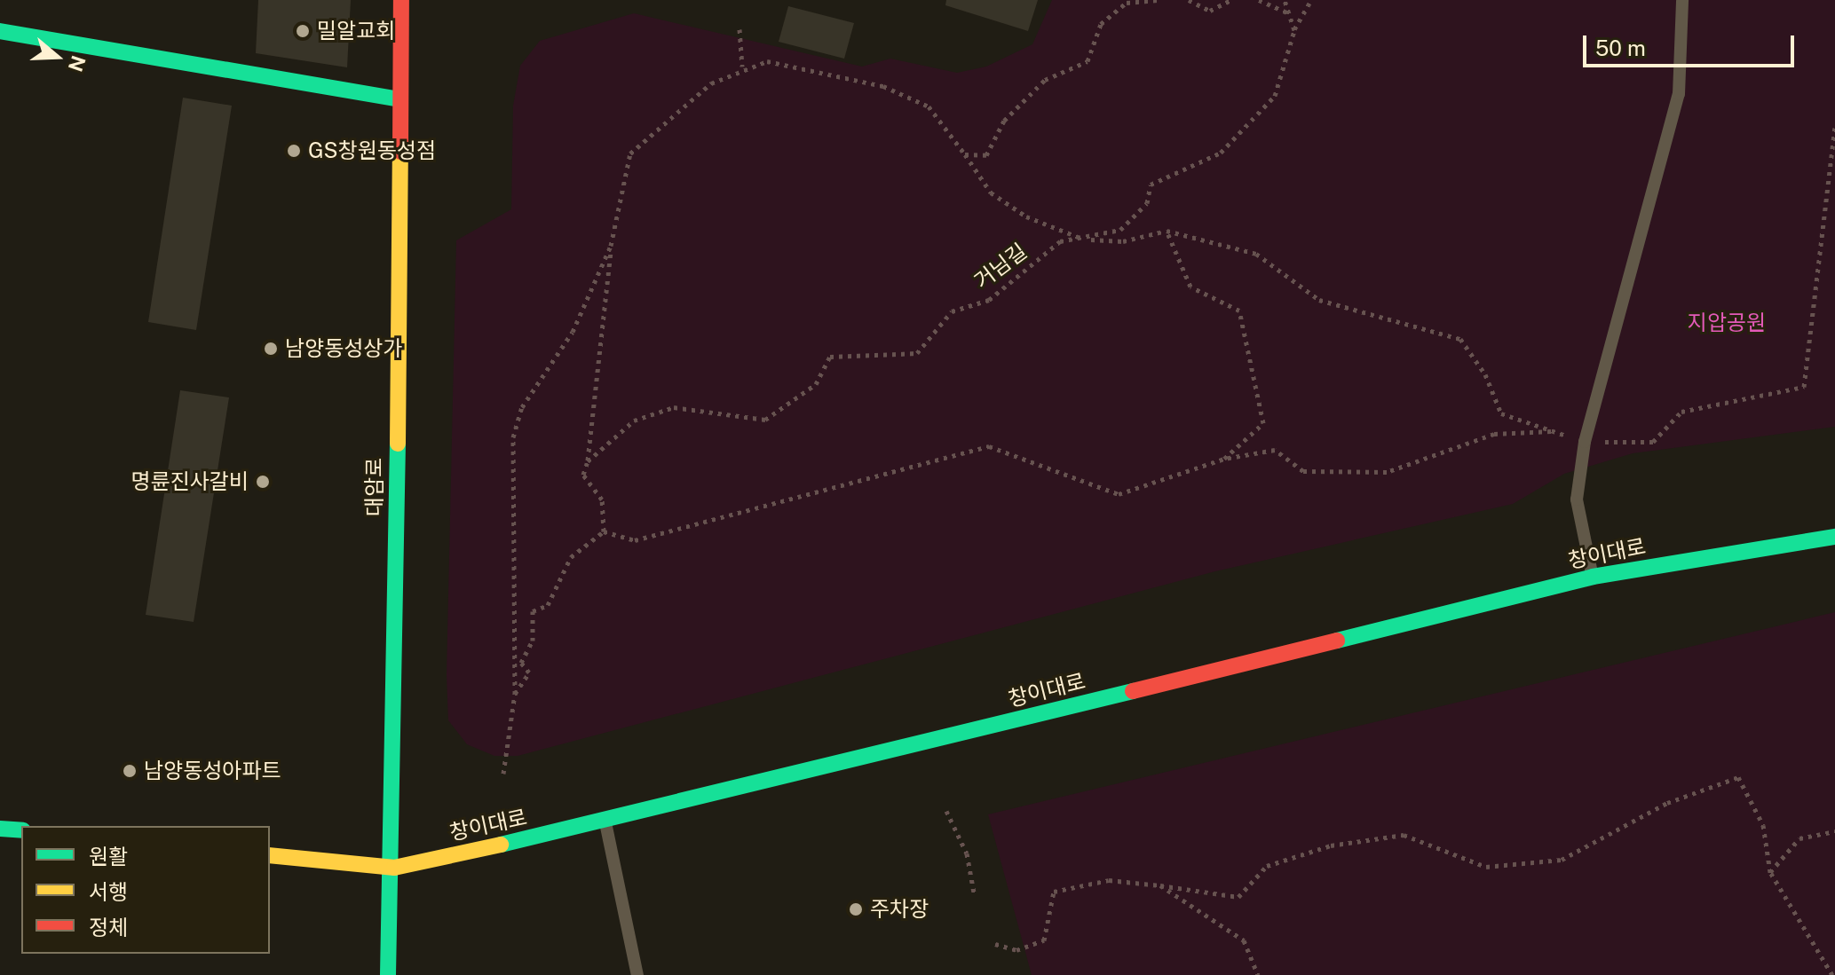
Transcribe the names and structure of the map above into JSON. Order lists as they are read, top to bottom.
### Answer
{
  "streets": {
    "main road": ["대암로", "창이대로"],
    "path": ["거님길"]
  },
  "crossings": [
    ["대암로", "창이대로"]
  ],
  "parks": ["지압공원"],
  "places": [
    "밀알교회",
    "GS창원동성점",
    "남양동성상가",
    "명륜진사갈비",
    "남양동성아파트",
    "주차장"
  ],
  "legend": ["원활", "서행", "정체"],
  "scale_bar": "50 m",
  "north": "right"
}
